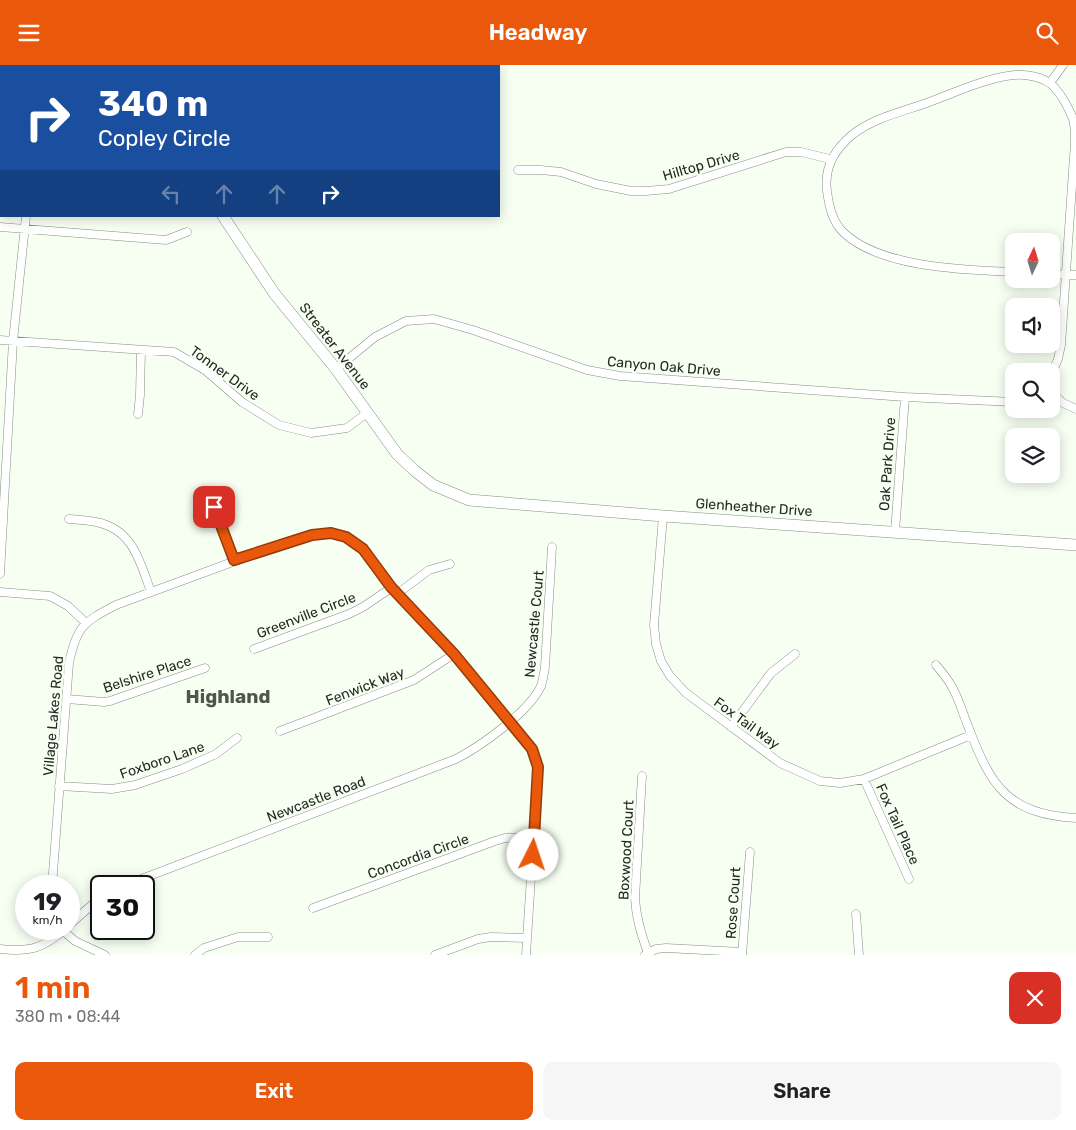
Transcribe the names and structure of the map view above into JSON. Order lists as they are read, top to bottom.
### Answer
{
  "streets": {
    "street": [
      "Hilltop Drive",
      "Streater Avenue",
      "Canyon Oak Drive",
      "Tonner Drive",
      "Oak Park Drive",
      "Glenheather Drive",
      "Greenville Circle",
      "Newcastle Court",
      "Belshire Place",
      "Fenwick Way",
      "Village Lakes Road",
      "Fox Tail Way",
      "Foxboro Lane",
      "Newcastle Road",
      "Fox Tail Place",
      "Boxwood Court",
      "Concordia Circle",
      "Rose Court"
    ]
  },
  "crossings": [
    ["Streater Avenue", "Canyon Oak Drive"],
    ["Streater Avenue", "Tonner Drive"],
    ["Streater Avenue", "Glenheather Drive"],
    ["Canyon Oak Drive", "Oak Park Drive"],
    ["Oak Park Drive", "Glenheather Drive"],
    ["Glenheather Drive", "Fox Tail Way"],
    ["Greenville Circle", "Village Lakes Road"],
    ["Newcastle Court", "Village Lakes Road"],
    ["Newcastle Court", "Newcastle Road"],
    ["Belshire Place", "Village Lakes Road"],
    ["Fenwick Way", "Village Lakes Road"],
    ["Village Lakes Road", "Foxboro Lane"],
    ["Village Lakes Road", "Newcastle Road"],
    ["Village Lakes Road", "Concordia Circle"],
    ["Fox Tail Way", "Fox Tail Place"]
  ],
  "districts": ["Highland"],
  "north": "top",
  "page": {
    "header": "Headway",
    "turn": ["340 m", "Copley Circle"],
    "speed": "19 km/h",
    "limit": "30",
    "heading": ["1 min", "380 m · 08:44"],
    "buttons": ["Exit", "Share"]
  }
}
